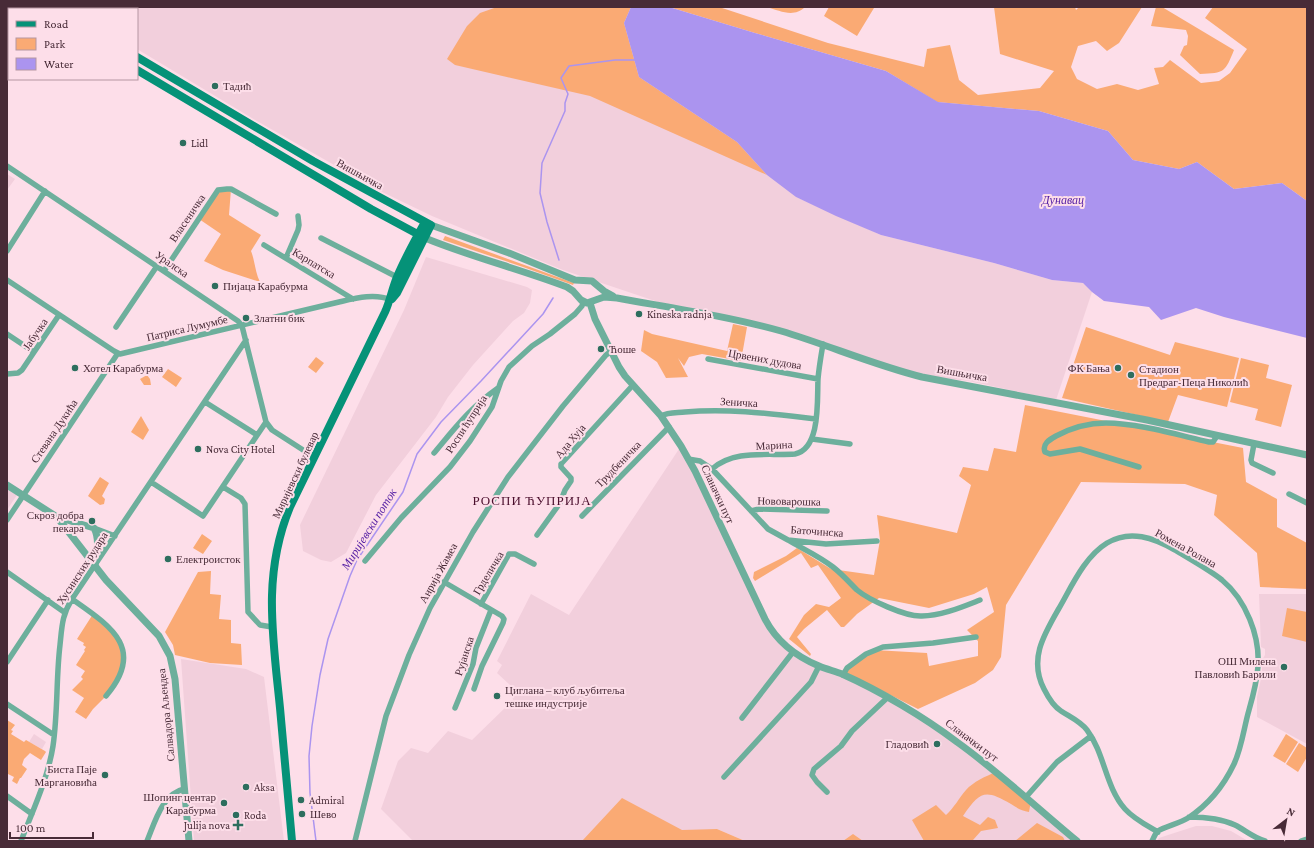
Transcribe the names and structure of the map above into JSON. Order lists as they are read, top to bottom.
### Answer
{
  "streets": {
    "main road": ["Вишњичка", "Миријевски булевар"],
    "street": [
      "Власеничка",
      "Карпатска",
      "Уралска",
      "Патриса Лумумбе",
      "Јабучка",
      "Црвених дудова",
      "Зеничка",
      "Роспи ћуприја",
      "Стевана Дукића",
      "Ада Хуја",
      "Марина",
      "Трудбеничка",
      "Сланачки пут",
      "Нововарошка",
      "Баточинска",
      "Ромена Ролана",
      "Хусинских рудара",
      "Анрија Жамеа",
      "Грделичка",
      "Рујанска",
      "Салвадора Аљендеа"
    ]
  },
  "crossings": [
    ["Вишњичка", "Роспи ћуприја"],
    ["Вишњичка", "Миријевски булевар"],
    ["Вишњичка", "Сланачки пут"],
    ["Власеничка", "Уралска"],
    ["Карпатска", "Патриса Лумумбе"],
    ["Уралска", "Патриса Лумумбе"],
    ["Патриса Лумумбе", "Стевана Дукића"],
    ["Патриса Лумумбе", "Миријевски булевар"],
    ["Зеничка", "Сланачки пут"],
    ["Роспи ћуприја", "Сланачки пут"],
    ["Ада Хуја", "Сланачки пут"],
    ["Марина", "Баточинска"],
    ["Трудбеничка", "Сланачки пут"],
    ["Сланачки пут", "Анрија Жамеа"],
    ["Нововарошка", "Баточинска"],
    ["Хусинских рудара", "Салвадора Аљендеа"]
  ],
  "districts": ["РОСПИ ЋУПРИЈА"],
  "water": ["Дунавац", "Миријевски поток"],
  "places": {
    "other": [
      "Тадић",
      "Lidl",
      "Пијаца Карабурма",
      "Kineska radnja",
      "Златни бик",
      "Ћоше",
      "Хотел Карабурма",
      "ФК Бања",
      "Стадион Предраг-Пеца Николић",
      "Nova City Hotel",
      "Скроз добра пекара",
      "Електроисток",
      "ОШ Милена Павловић Барили",
      "Циглана – клуб љубитеља тешке индустрије",
      "Гладовић",
      "Биста Паје Маргановића",
      "Aksa",
      "Admiral",
      "Шопинг центар Карабурма",
      "Шево",
      "Roda"
    ],
    "health": ["Julija nova"]
  },
  "legend": ["Road", "Park", "Water"],
  "scale_bar": "100 m",
  "north": "top right"
}
